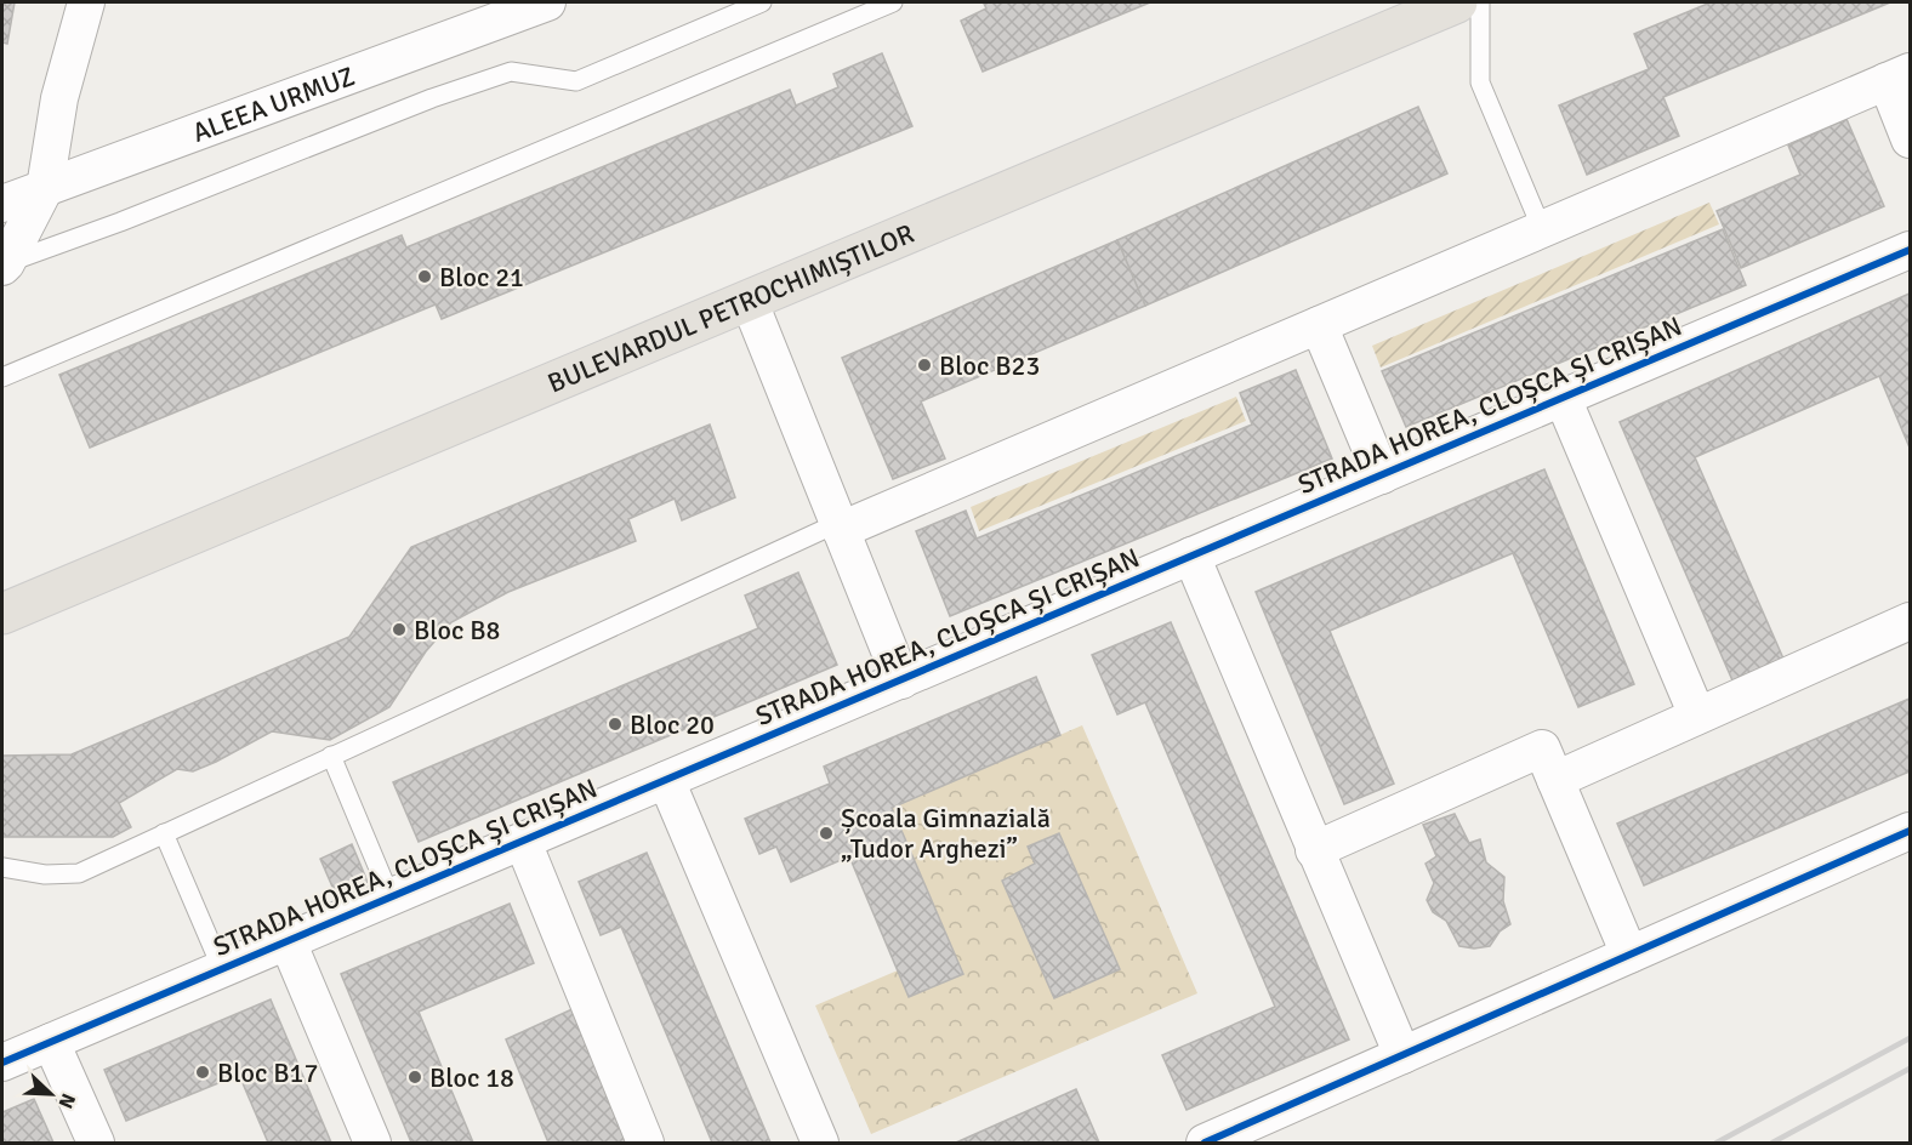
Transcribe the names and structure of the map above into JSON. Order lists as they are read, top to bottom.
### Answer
{
  "streets": {
    "main road": ["BULEVARDUL PETROCHIMIȘTILOR"],
    "street": ["ALEEA URMUZ", "STRADA HOREA, CLOȘCA ȘI CRIȘAN"]
  },
  "crossings": [
    ["BULEVARDUL PETROCHIMIȘTILOR", "STRADA HOREA, CLOȘCA ȘI CRIȘAN"]
  ],
  "places": [
    "Bloc 21",
    "Bloc B23",
    "Bloc B8",
    "Bloc 20",
    "Școala Gimnazială „Tudor Arghezi”",
    "Bloc B17",
    "Bloc 18"
  ],
  "north": "bottom right"
}
